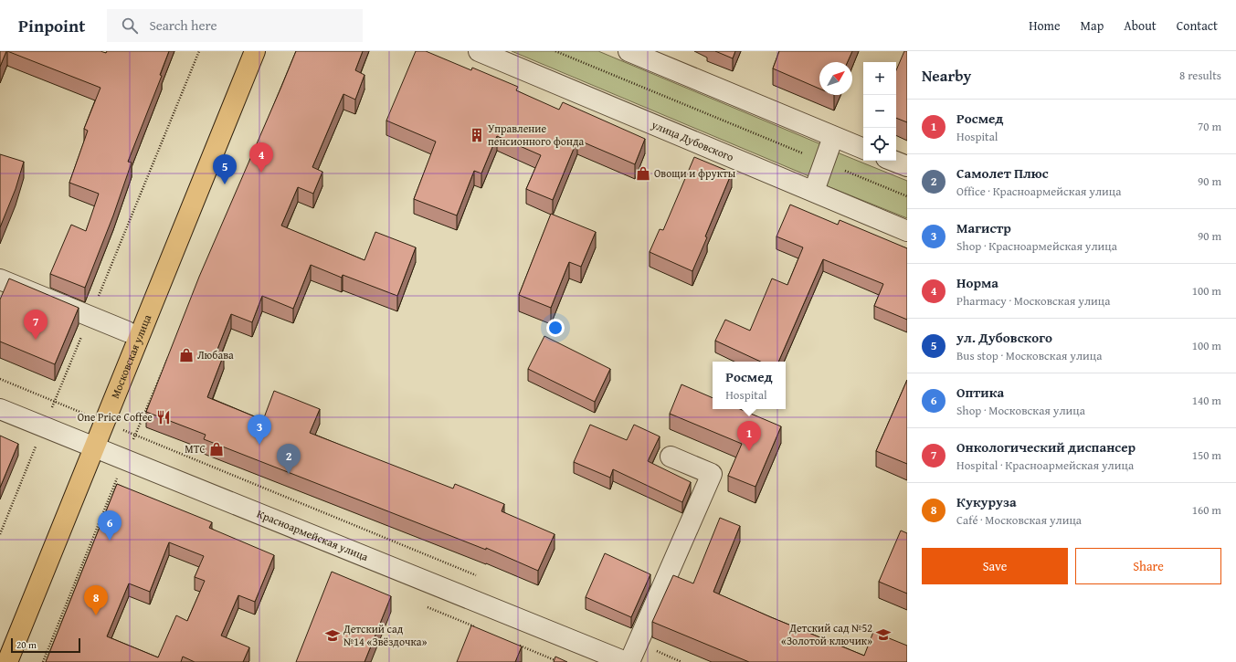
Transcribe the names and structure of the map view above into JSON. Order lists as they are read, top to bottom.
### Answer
{
  "streets": {
    "main road": ["Московская улица"],
    "street": ["улица Дубовского", "Красноармейская улица"]
  },
  "crossings": [
    ["Московская улица", "Красноармейская улица"]
  ],
  "places": {
    "building": ["Управление пенсионного фонда"],
    "shop": ["Овощи и фрукты", "Любава", "МТС"],
    "restaurant": ["One Price Coffee"],
    "school or university": ["Детский сад №52 «Золотой ключик»", "Детский сад №14 «Звёздочка»"]
  },
  "scale_bar": "20 m",
  "north": "top right",
  "page": {
    "header": "Pinpoint",
    "search": "Search here",
    "nav": [
      "Home",
      "Map",
      "About",
      "Contact"
    ],
    "heading": ["Nearby", "8 results"],
    "map_buttons": ["+", "−"],
    "list": [
      {
        "mark": "1",
        "name": "Росмед",
        "note": "Hospital",
        "value": "70 m"
      },
      {
        "mark": "2",
        "name": "Самолет Плюс",
        "note": "Office · Красноармейская улица",
        "value": "90 m"
      },
      {
        "mark": "3",
        "name": "Магистр",
        "note": "Shop · Красноармейская улица",
        "value": "90 m"
      },
      {
        "mark": "4",
        "name": "Норма",
        "note": "Pharmacy · Московская улица",
        "value": "100 m"
      },
      {
        "mark": "5",
        "name": "ул. Дубовского",
        "note": "Bus stop · Московская улица",
        "value": "100 m"
      },
      {
        "mark": "6",
        "name": "Оптика",
        "note": "Shop · Московская улица",
        "value": "140 m"
      },
      {
        "mark": "7",
        "name": "Онкологический диспансер",
        "note": "Hospital · Красноармейская улица",
        "value": "150 m"
      },
      {
        "mark": "8",
        "name": "Кукуруза",
        "note": "Café · Московская улица",
        "value": "160 m"
      }
    ],
    "pins": [
      "4",
      "5",
      "7",
      "3",
      "1",
      "2",
      "6",
      "8"
    ],
    "popup": ["Росмед", "Hospital"],
    "buttons": ["Save", "Share"],
    "scale": "20 m"
  }
}
